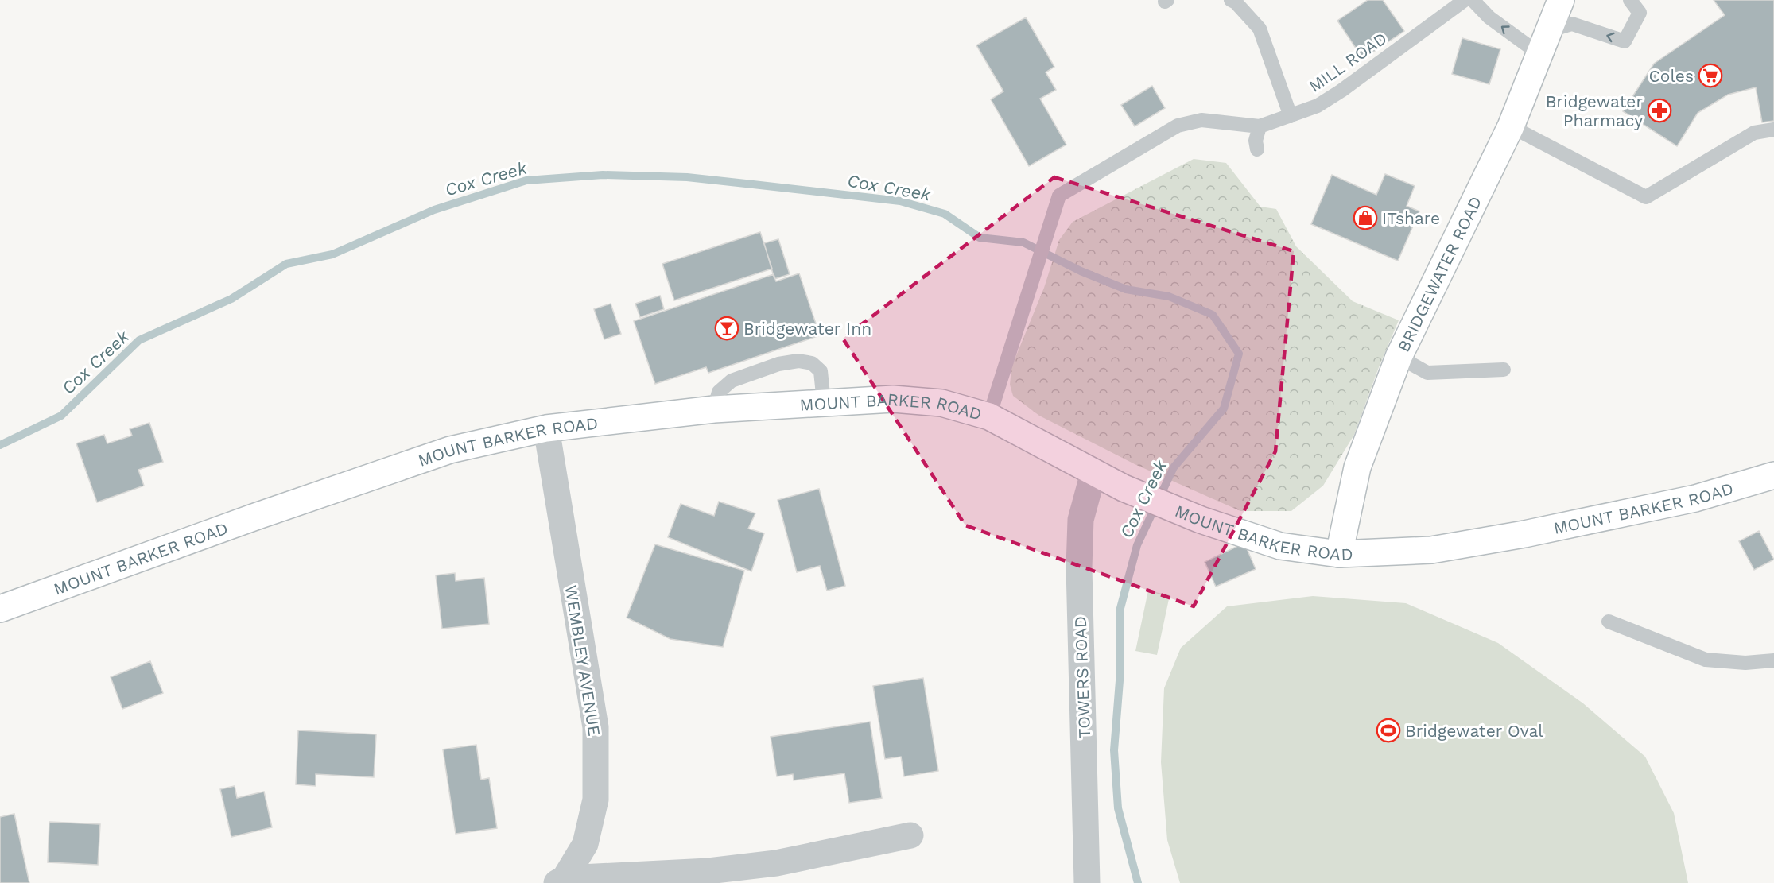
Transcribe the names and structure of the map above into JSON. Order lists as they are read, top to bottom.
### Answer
{
  "streets": {
    "main road": ["BRIDGEWATER ROAD", "MOUNT BARKER ROAD"],
    "street": ["WEMBLEY AVENUE", "TOWERS ROAD"],
    "lane": ["MILL ROAD"]
  },
  "crossings": [
    ["MILL ROAD", "MOUNT BARKER ROAD"],
    ["BRIDGEWATER ROAD", "MOUNT BARKER ROAD"],
    ["MOUNT BARKER ROAD", "WEMBLEY AVENUE"],
    ["MOUNT BARKER ROAD", "TOWERS ROAD"]
  ],
  "water": ["Cox Creek"],
  "places": {
    "supermarket": ["Coles"],
    "pharmacy": ["Bridgewater Pharmacy"],
    "shop": ["ITshare"],
    "bar": ["Bridgewater Inn"],
    "sports": ["Bridgewater Oval"]
  }
}
